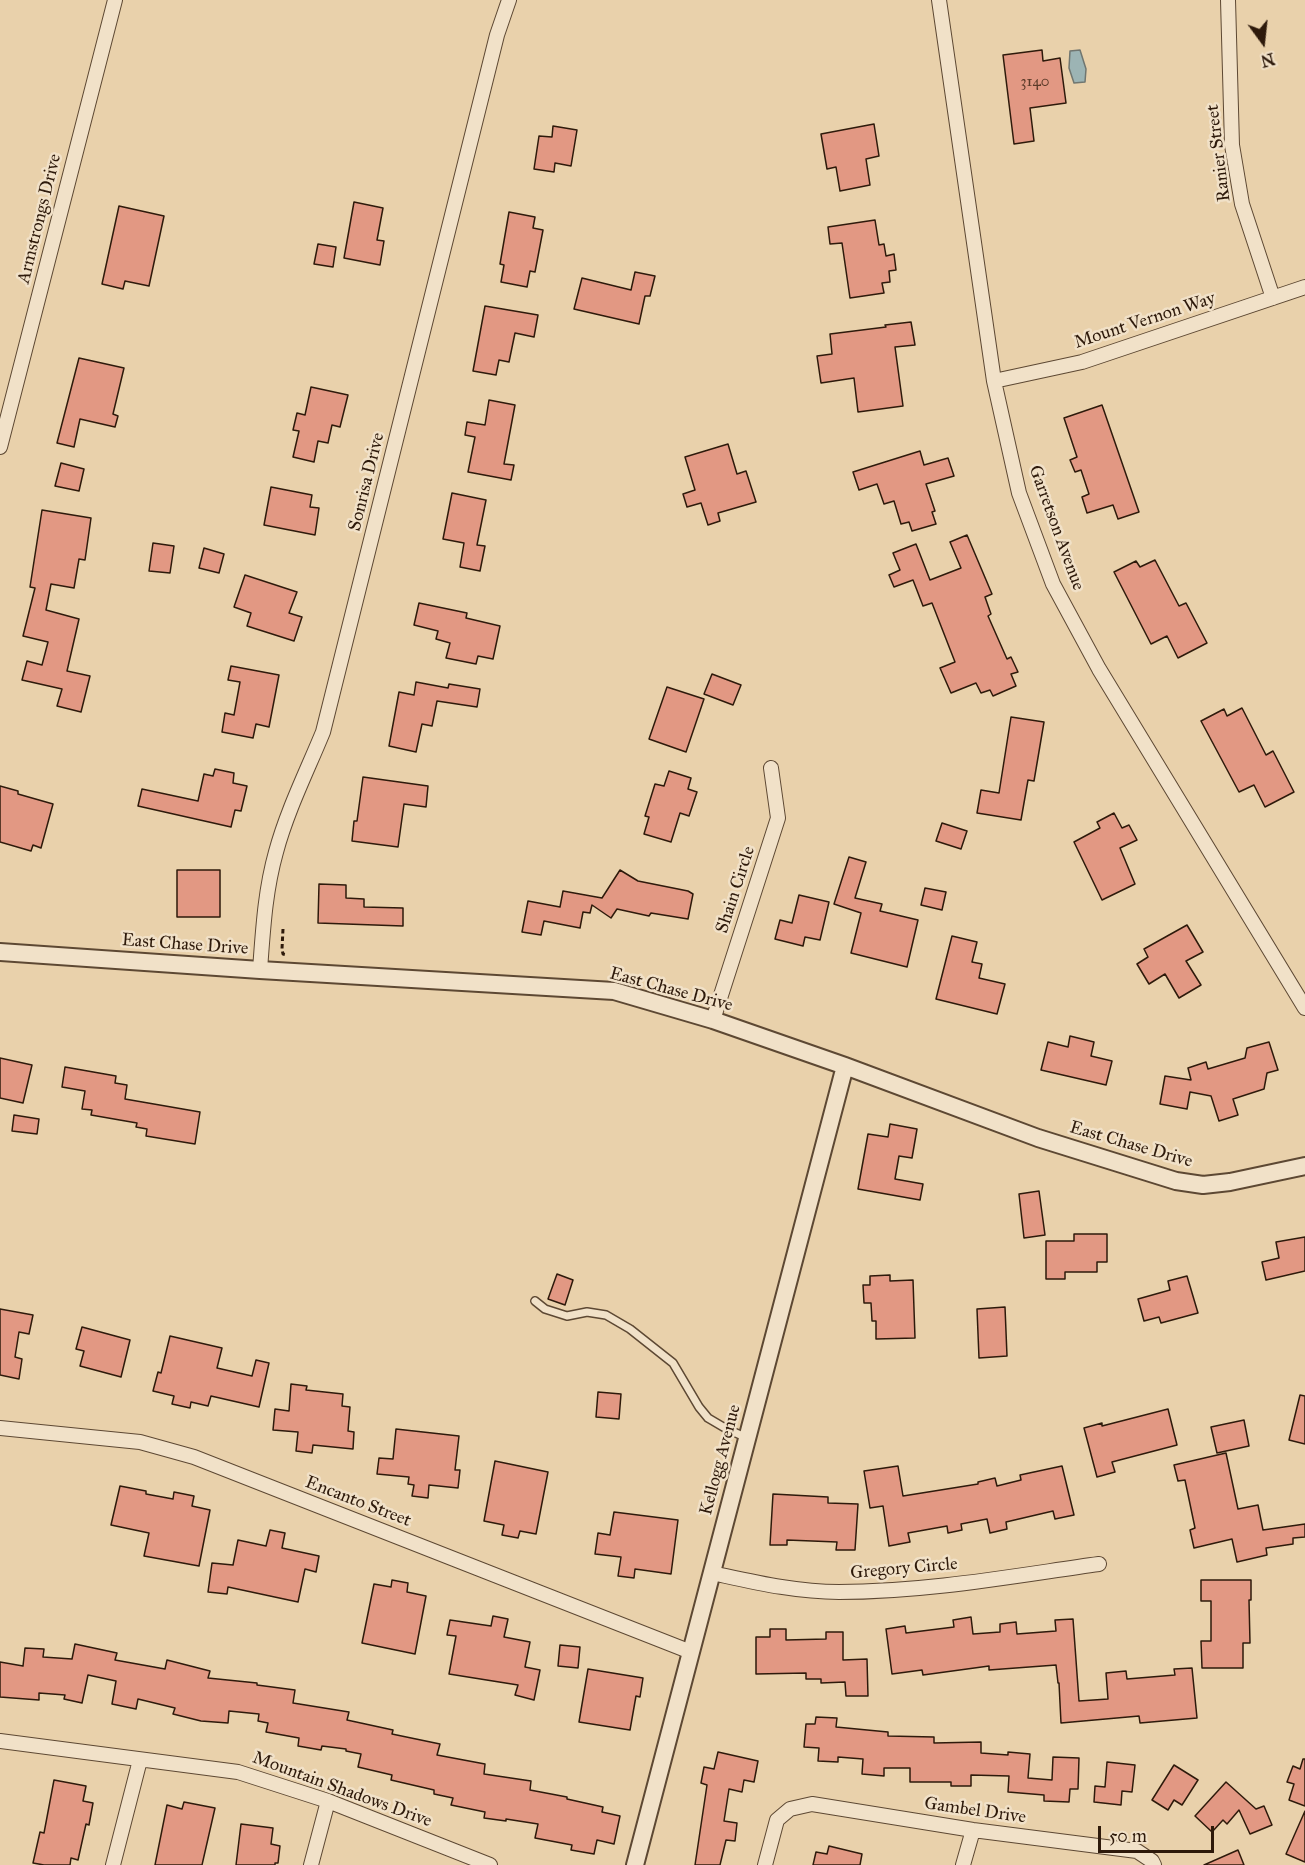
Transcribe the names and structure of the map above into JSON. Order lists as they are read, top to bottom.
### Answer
{
  "streets": {
    "street": [
      "Ranier Street",
      "Armstrongs Drive",
      "Mount Vernon Way",
      "Sonrisa Drive",
      "Garretson Avenue",
      "Shain Circle",
      "East Chase Drive",
      "Kellogg Avenue",
      "Encanto Street",
      "Gregory Circle",
      "Mountain Shadows Drive",
      "Gambel Drive"
    ]
  },
  "crossings": [
    ["Ranier Street", "Mount Vernon Way"],
    ["Mount Vernon Way", "Garretson Avenue"],
    ["Sonrisa Drive", "East Chase Drive"],
    ["Shain Circle", "East Chase Drive"],
    ["East Chase Drive", "Kellogg Avenue"],
    ["Kellogg Avenue", "Encanto Street"],
    ["Kellogg Avenue", "Gregory Circle"]
  ],
  "house_numbers": ["3140"],
  "scale_bar": "50 m",
  "north": "bottom"
}
